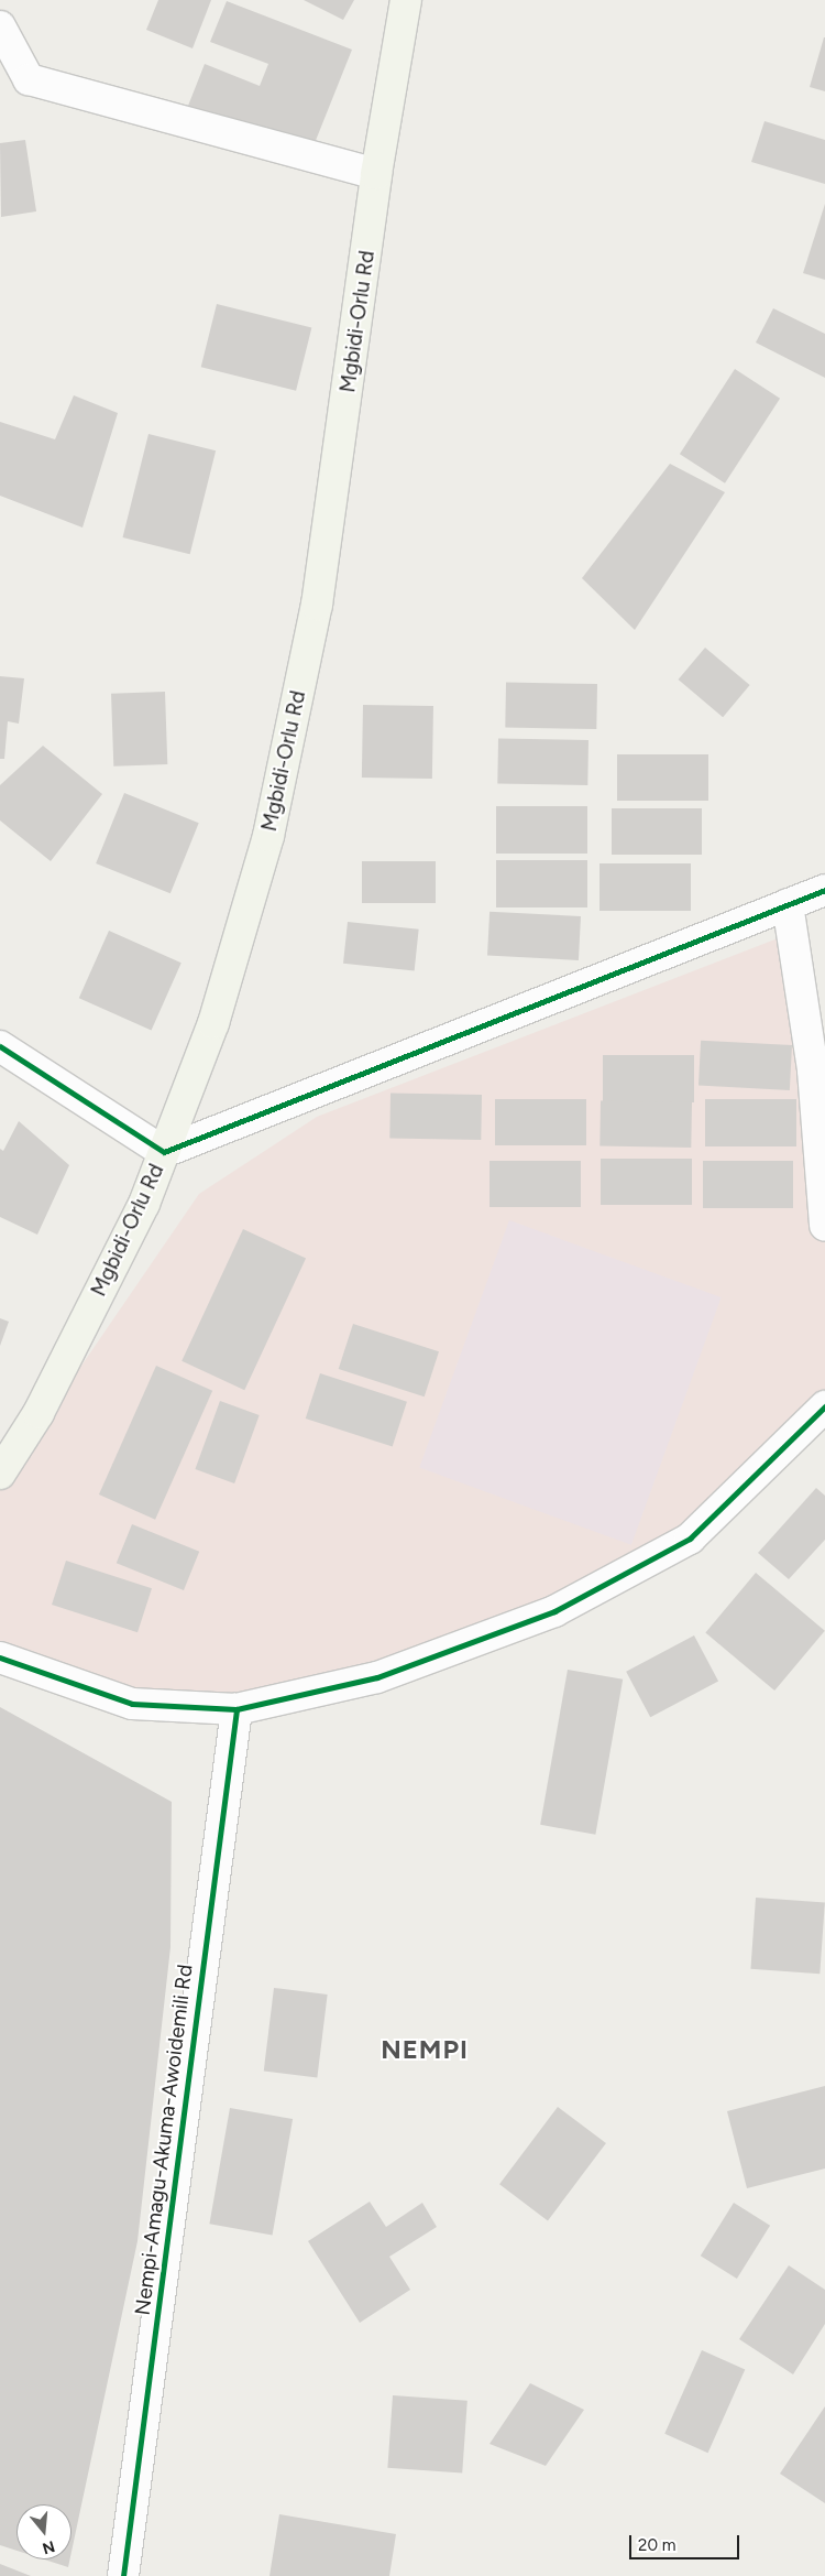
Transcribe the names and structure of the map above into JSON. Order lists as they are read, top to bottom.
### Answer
{
  "streets": {
    "main road": ["Mgbidi-Orlu Rd"],
    "street": ["Nempi-Amagu-Akuma-Awoidemili Rd"]
  },
  "districts": ["NEMPI"],
  "scale_bar": "20 m",
  "north": "bottom"
}
